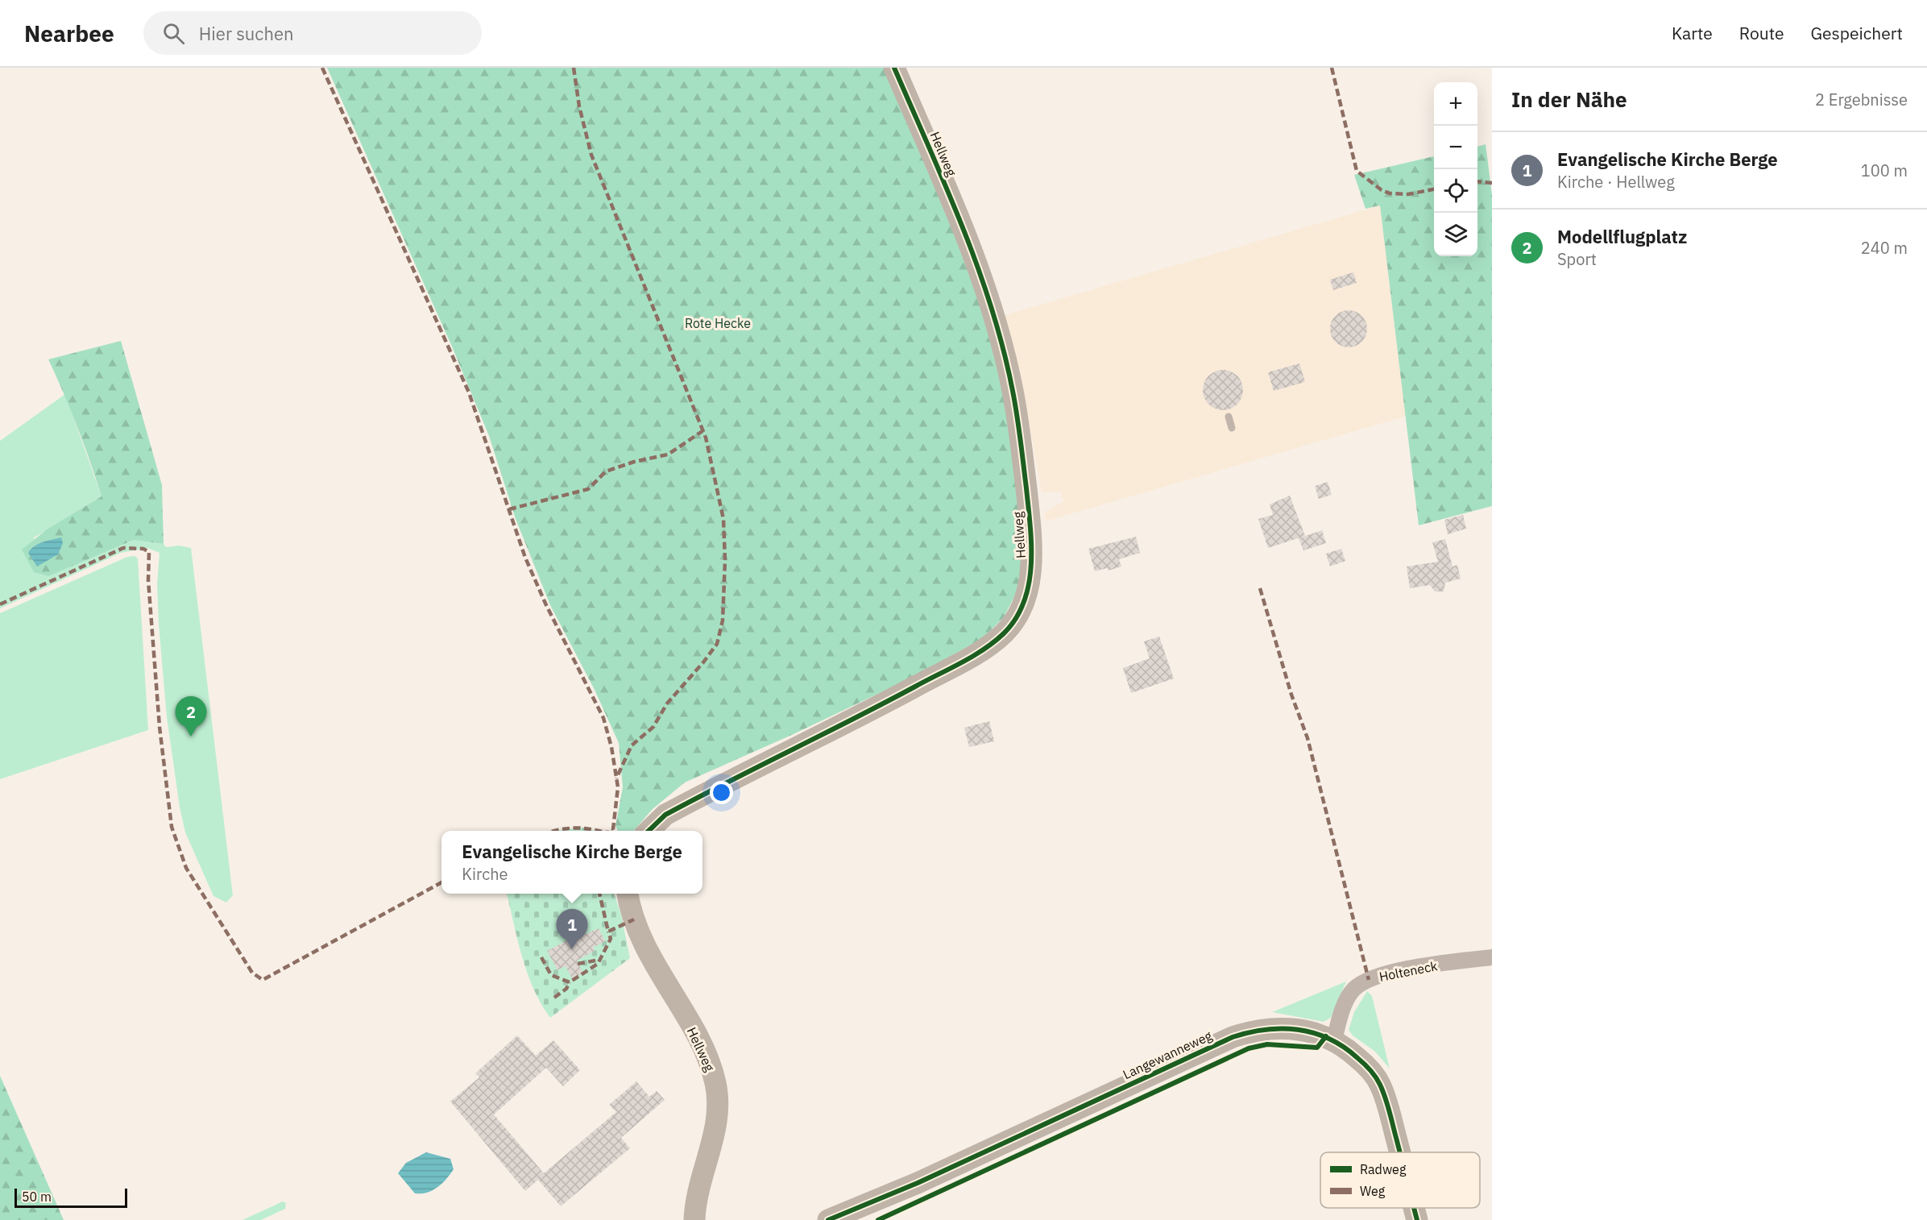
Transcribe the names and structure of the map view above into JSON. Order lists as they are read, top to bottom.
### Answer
{
  "streets": {
    "street": ["Hellweg", "Holteneck", "Langewanneweg"]
  },
  "crossings": [
    ["Holteneck", "Langewanneweg"]
  ],
  "parks": ["Rote Hecke"],
  "legend": ["Radweg", "Weg"],
  "scale_bar": "50 m",
  "page": {
    "header": "Nearbee",
    "search": "Hier suchen",
    "nav": ["Karte", "Route", "Gespeichert"],
    "heading": ["In der Nähe", "2 Ergebnisse"],
    "map_buttons": ["+", "−"],
    "list": [
      {
        "mark": "1",
        "name": "Evangelische Kirche Berge",
        "note": "Kirche · Hellweg",
        "value": "100 m"
      },
      {
        "mark": "2",
        "name": "Modellflugplatz",
        "note": "Sport",
        "value": "240 m"
      }
    ],
    "pins": ["2", "1"],
    "popup": ["Evangelische Kirche Berge", "Kirche"],
    "scale": "50 m"
  }
}
